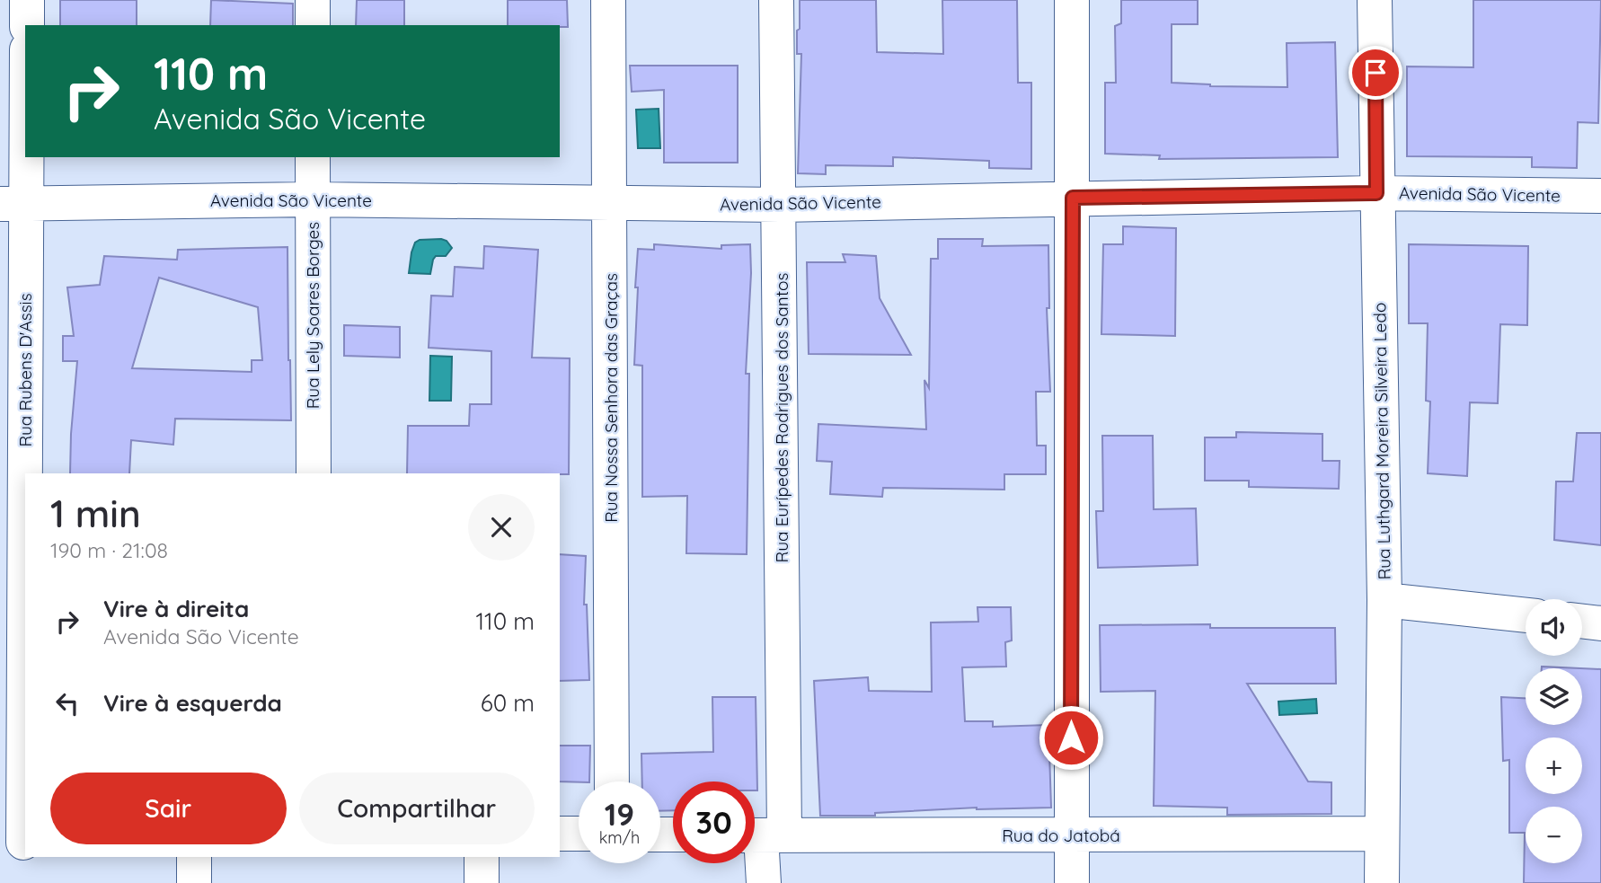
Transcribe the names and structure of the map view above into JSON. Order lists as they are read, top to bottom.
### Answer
{
  "streets": {
    "street": [
      "Avenida São Vicente",
      "Rua Lely Soares Borges",
      "Rua Rubens D'Assis",
      "Rua Nossa Senhora das Graças",
      "Rua Eurípedes Rodrigues dos Santos",
      "Rua Luthgard Moreira Silveira Ledo",
      "Rua do Jatobá"
    ]
  },
  "crossings": [
    ["Avenida São Vicente", "Rua Lely Soares Borges"],
    ["Avenida São Vicente", "Rua Rubens D'Assis"],
    ["Avenida São Vicente", "Rua Nossa Senhora das Graças"],
    ["Avenida São Vicente", "Rua Eurípedes Rodrigues dos Santos"],
    ["Avenida São Vicente", "Rua Luthgard Moreira Silveira Ledo"],
    ["Rua Eurípedes Rodrigues dos Santos", "Rua do Jatobá"],
    ["Rua Luthgard Moreira Silveira Ledo", "Rua do Jatobá"]
  ],
  "page": {
    "turn": ["110 m", "Avenida São Vicente"],
    "heading": ["1 min", "190 m · 21:08"],
    "list": [
      {
        "name": "Vire à direita",
        "note": "Avenida São Vicente",
        "value": "110 m"
      },
      {
        "name": "Vire à esquerda",
        "value": "60 m"
      }
    ],
    "map_buttons": ["+", "−"],
    "buttons": ["Sair", "Compartilhar"],
    "speed": "19 km/h",
    "limit": "30"
  }
}
